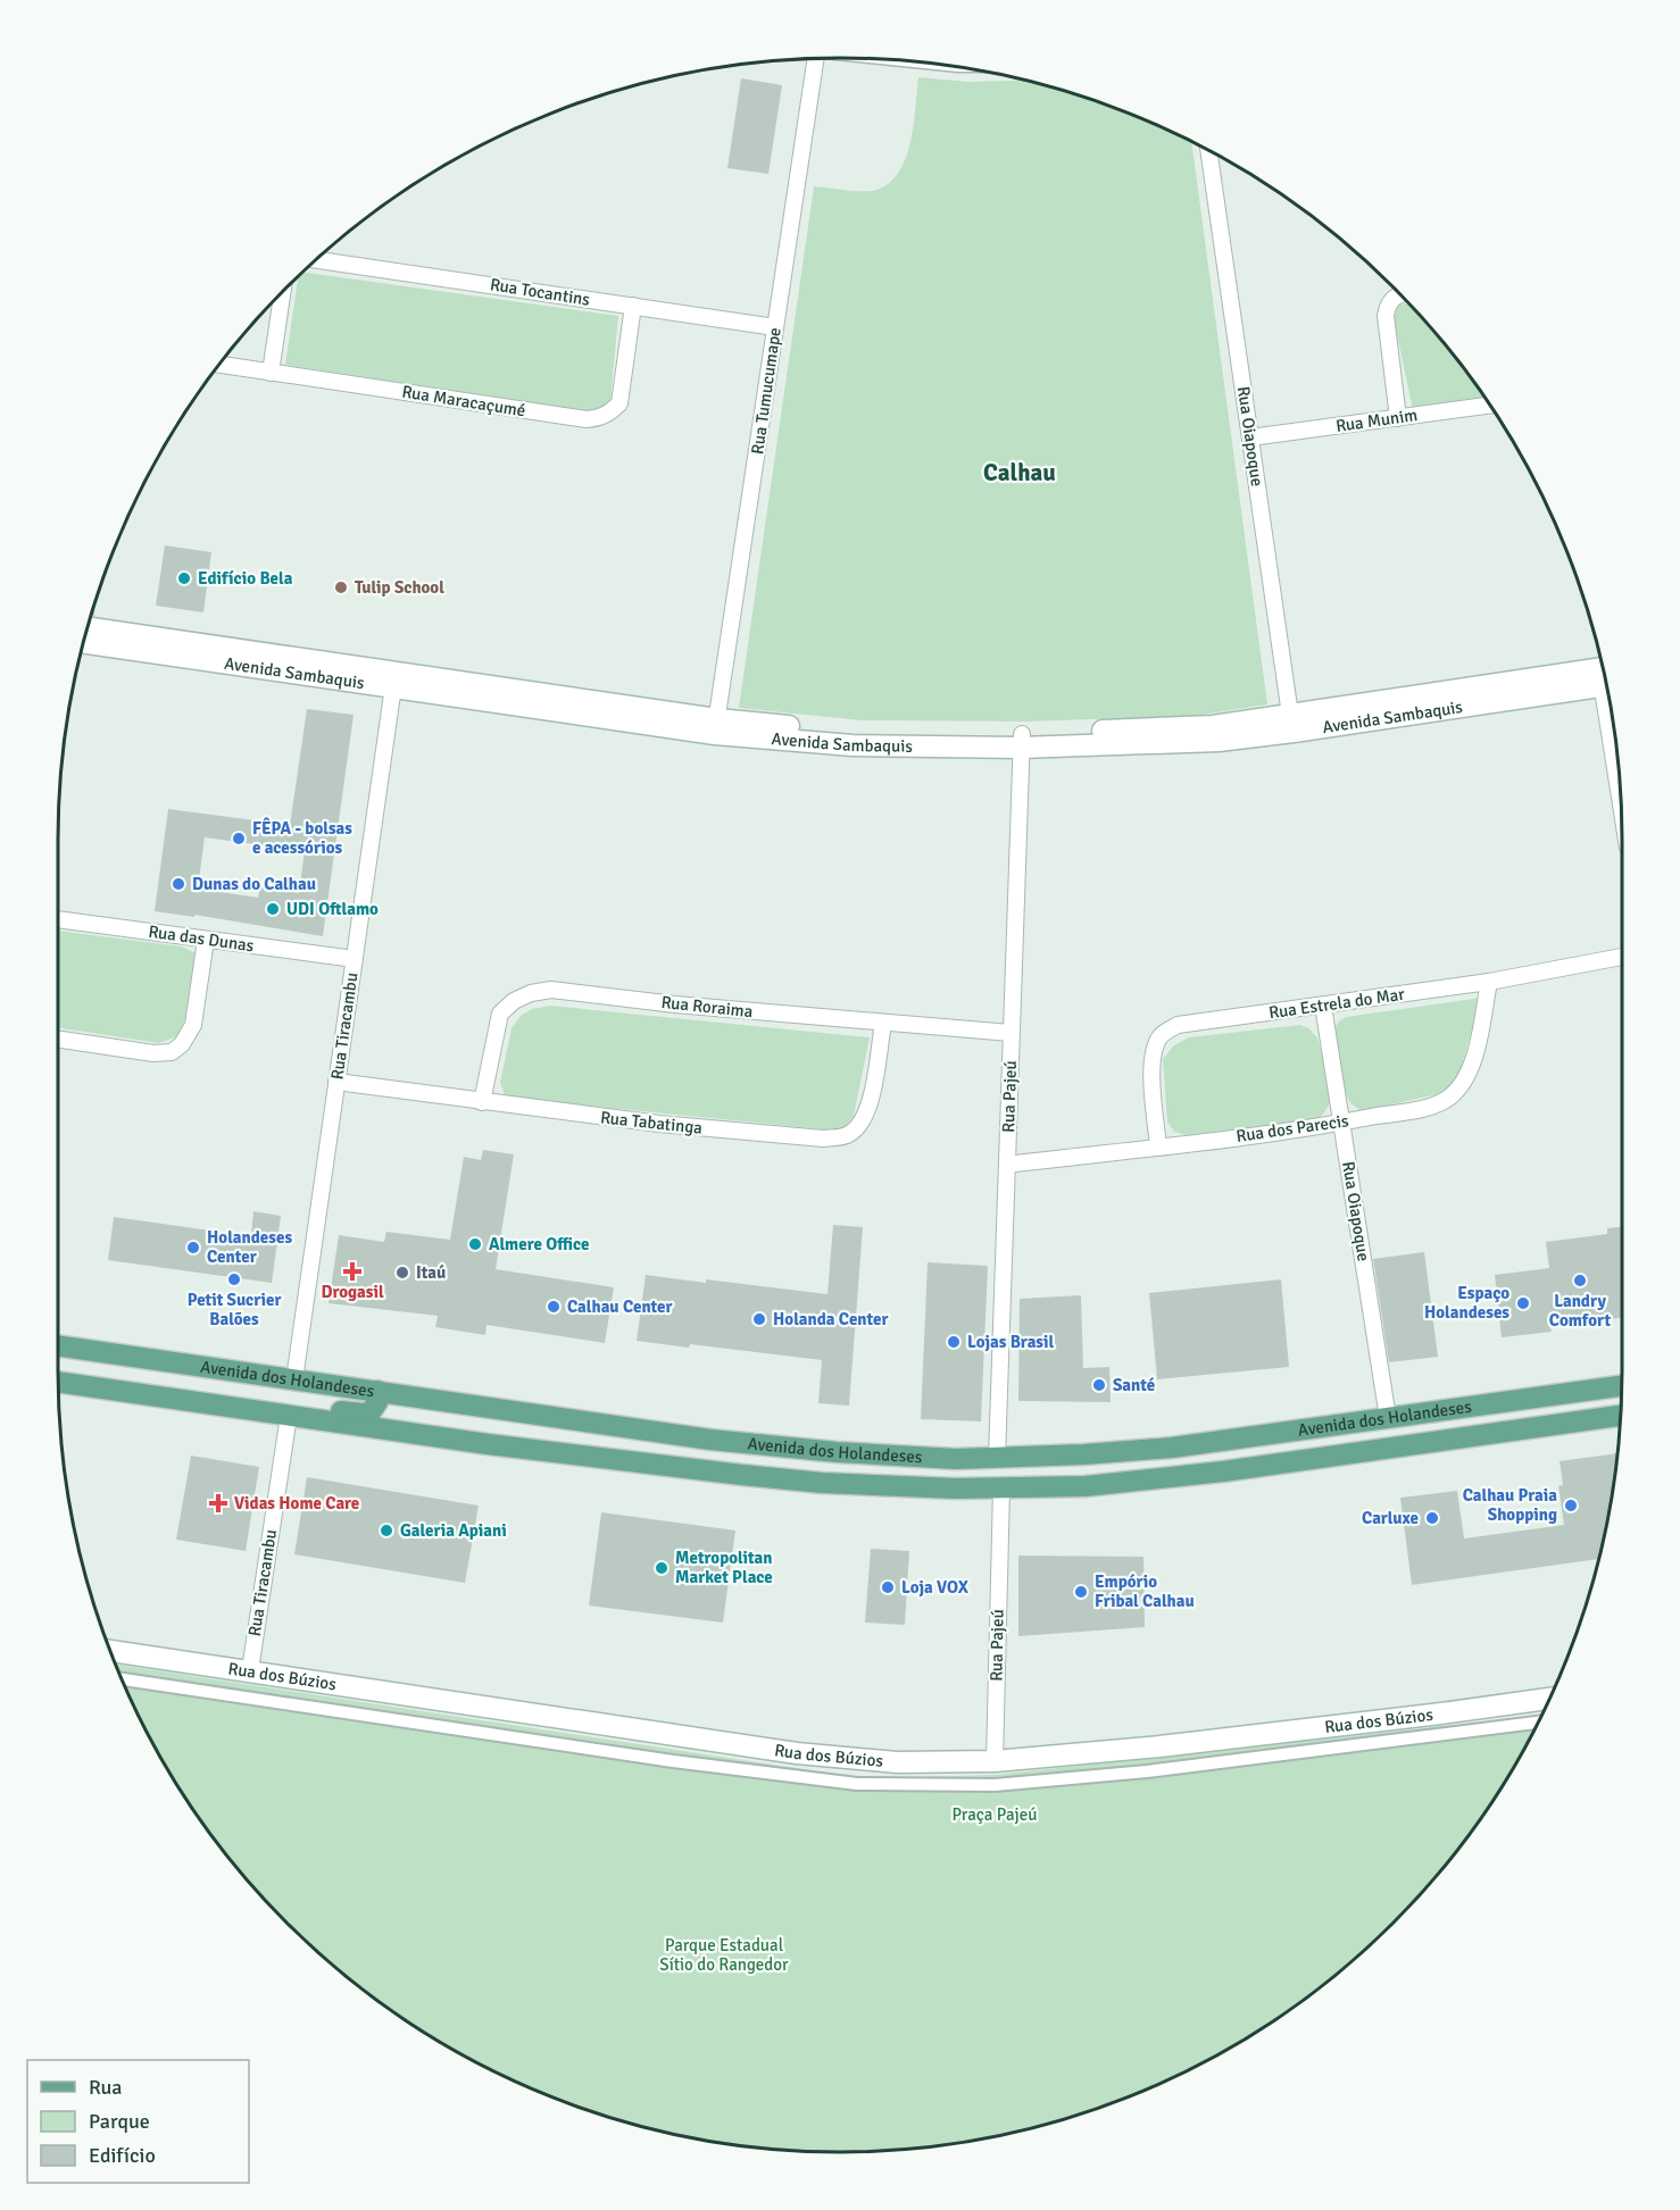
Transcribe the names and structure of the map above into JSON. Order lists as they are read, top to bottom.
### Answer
{
  "streets": {
    "main road": ["Avenida Sambaquis", "Avenida dos Holandeses", "Rua dos Búzios"],
    "street": [
      "Rua Tocantins",
      "Rua Tumucumape",
      "Rua Maracaçumé",
      "Rua Munim",
      "Rua Oiapoque",
      "Rua das Dunas",
      "Rua Estrela do Mar",
      "Rua Roraima",
      "Rua Tiracambu",
      "Rua Pajeú",
      "Rua Tabatinga",
      "Rua dos Parecis"
    ]
  },
  "crossings": [
    ["Rua Tocantins", "Rua Tumucumape"],
    ["Rua Tocantins", "Rua Maracaçumé"],
    ["Rua Tumucumape", "Avenida Sambaquis"],
    ["Rua Munim", "Rua Oiapoque"],
    ["Rua Oiapoque", "Avenida Sambaquis"],
    ["Rua Oiapoque", "Rua Estrela do Mar"],
    ["Rua Oiapoque", "Rua dos Parecis"],
    ["Rua Oiapoque", "Avenida dos Holandeses"],
    ["Avenida Sambaquis", "Rua Tiracambu"],
    ["Avenida Sambaquis", "Rua Pajeú"],
    ["Rua das Dunas", "Rua Tiracambu"],
    ["Rua Estrela do Mar", "Rua dos Parecis"],
    ["Rua Roraima", "Rua Pajeú"],
    ["Rua Roraima", "Rua Tabatinga"],
    ["Rua Tiracambu", "Rua Tabatinga"],
    ["Rua Tiracambu", "Avenida dos Holandeses"],
    ["Rua Tiracambu", "Rua dos Búzios"],
    ["Rua Pajeú", "Rua dos Parecis"],
    ["Rua Pajeú", "Avenida dos Holandeses"],
    ["Rua Pajeú", "Rua dos Búzios"]
  ],
  "districts": ["Calhau"],
  "parks": ["Praça Pajeú", "Parque Estadual Sítio do Rangedor"],
  "places": {
    "other": [
      "Edifício Bela",
      "Tulip School",
      "FÊPA - bolsas e acessórios",
      "Dunas do Calhau",
      "UDI Oftlamo",
      "Almere Office",
      "Holandeses Center",
      "Itaú",
      "Petit Sucrier Balões",
      "Landry Comfort",
      "Espaço Holandeses",
      "Calhau Center",
      "Holanda Center",
      "Lojas Brasil",
      "Santé",
      "Calhau Praia Shopping",
      "Carluxe",
      "Galeria Apiani",
      "Metropolitan Market Place",
      "Loja VOX",
      "Empório Fribal Calhau"
    ],
    "health": ["Drogasil", "Vidas Home Care"]
  },
  "legend": ["Rua", "Parque", "Edifício"]
}
